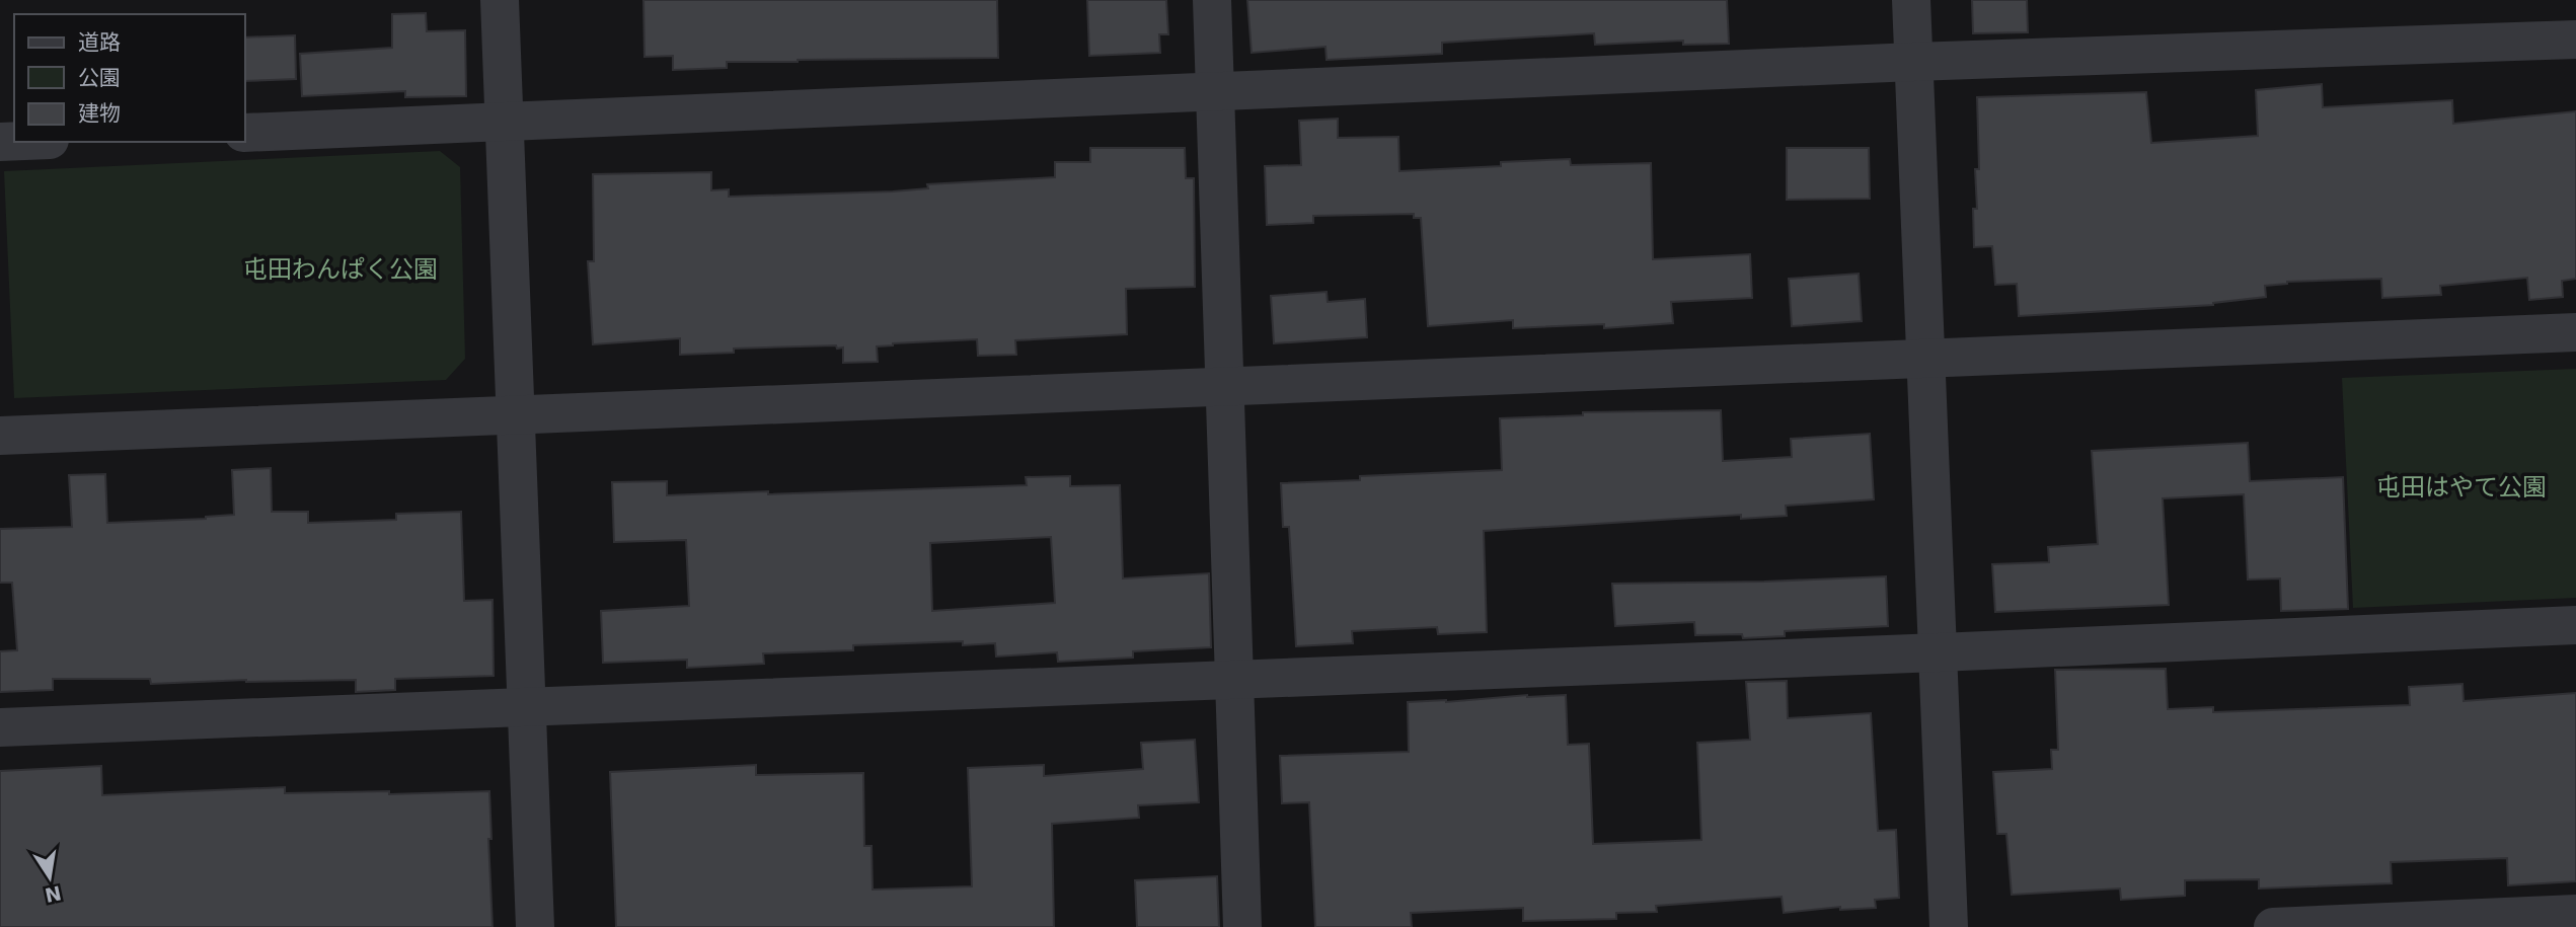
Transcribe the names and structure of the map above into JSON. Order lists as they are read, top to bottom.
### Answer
{
  "parks": ["屯田わんぱく公園", "屯田はやて公園"],
  "legend": ["道路", "公園", "建物"],
  "north": "bottom"
}
